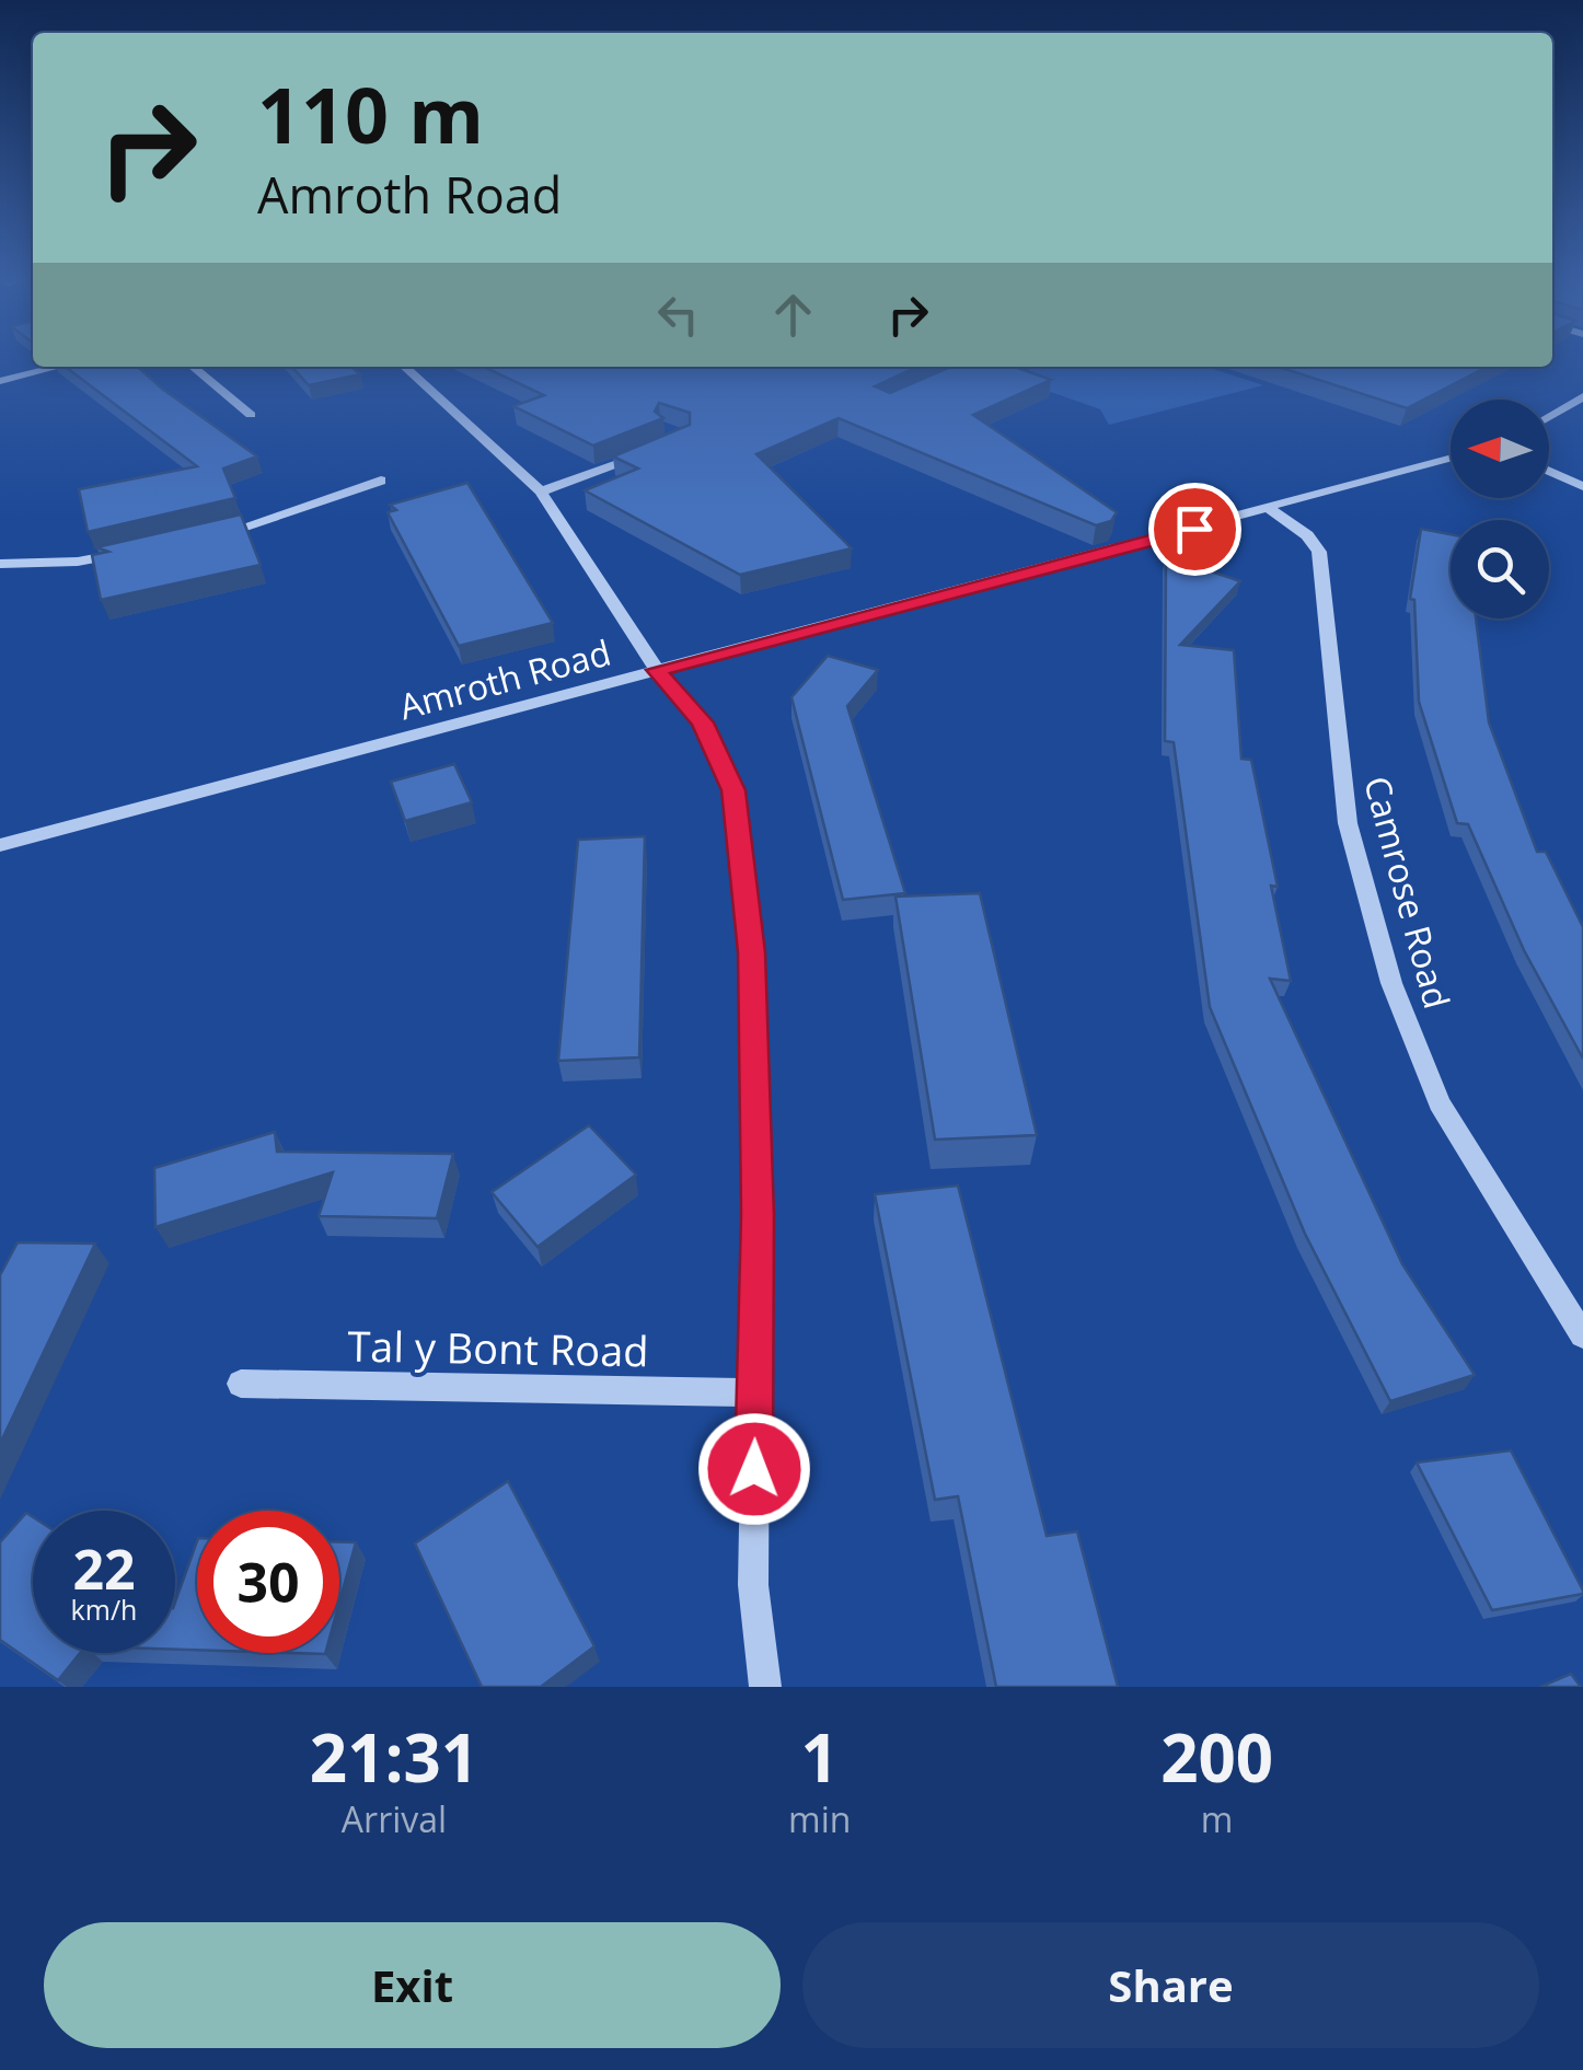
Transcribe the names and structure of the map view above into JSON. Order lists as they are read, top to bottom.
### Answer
{
  "streets": {
    "street": ["Amroth Road", "Camrose Road", "Tal y Bont Road"]
  },
  "crossings": [
    ["Amroth Road", "Camrose Road"]
  ],
  "north": "left",
  "page": {
    "turn": ["110 m", "Amroth Road"],
    "speed": "22 km/h",
    "limit": "30",
    "eta": [
      "21:31",
      "Arrival",
      "1",
      "min",
      "200",
      "m"
    ],
    "buttons": ["Exit", "Share"]
  }
}
